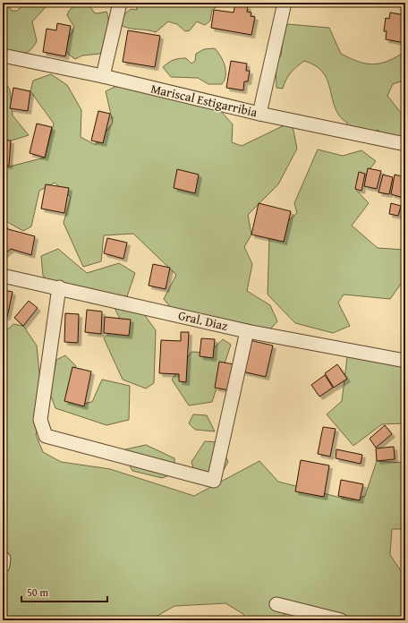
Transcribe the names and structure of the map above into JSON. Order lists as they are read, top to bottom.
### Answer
{
  "streets": {
    "street": ["Mariscal Estigarribia", "Gral. Diaz"]
  },
  "scale_bar": "50 m"
}
